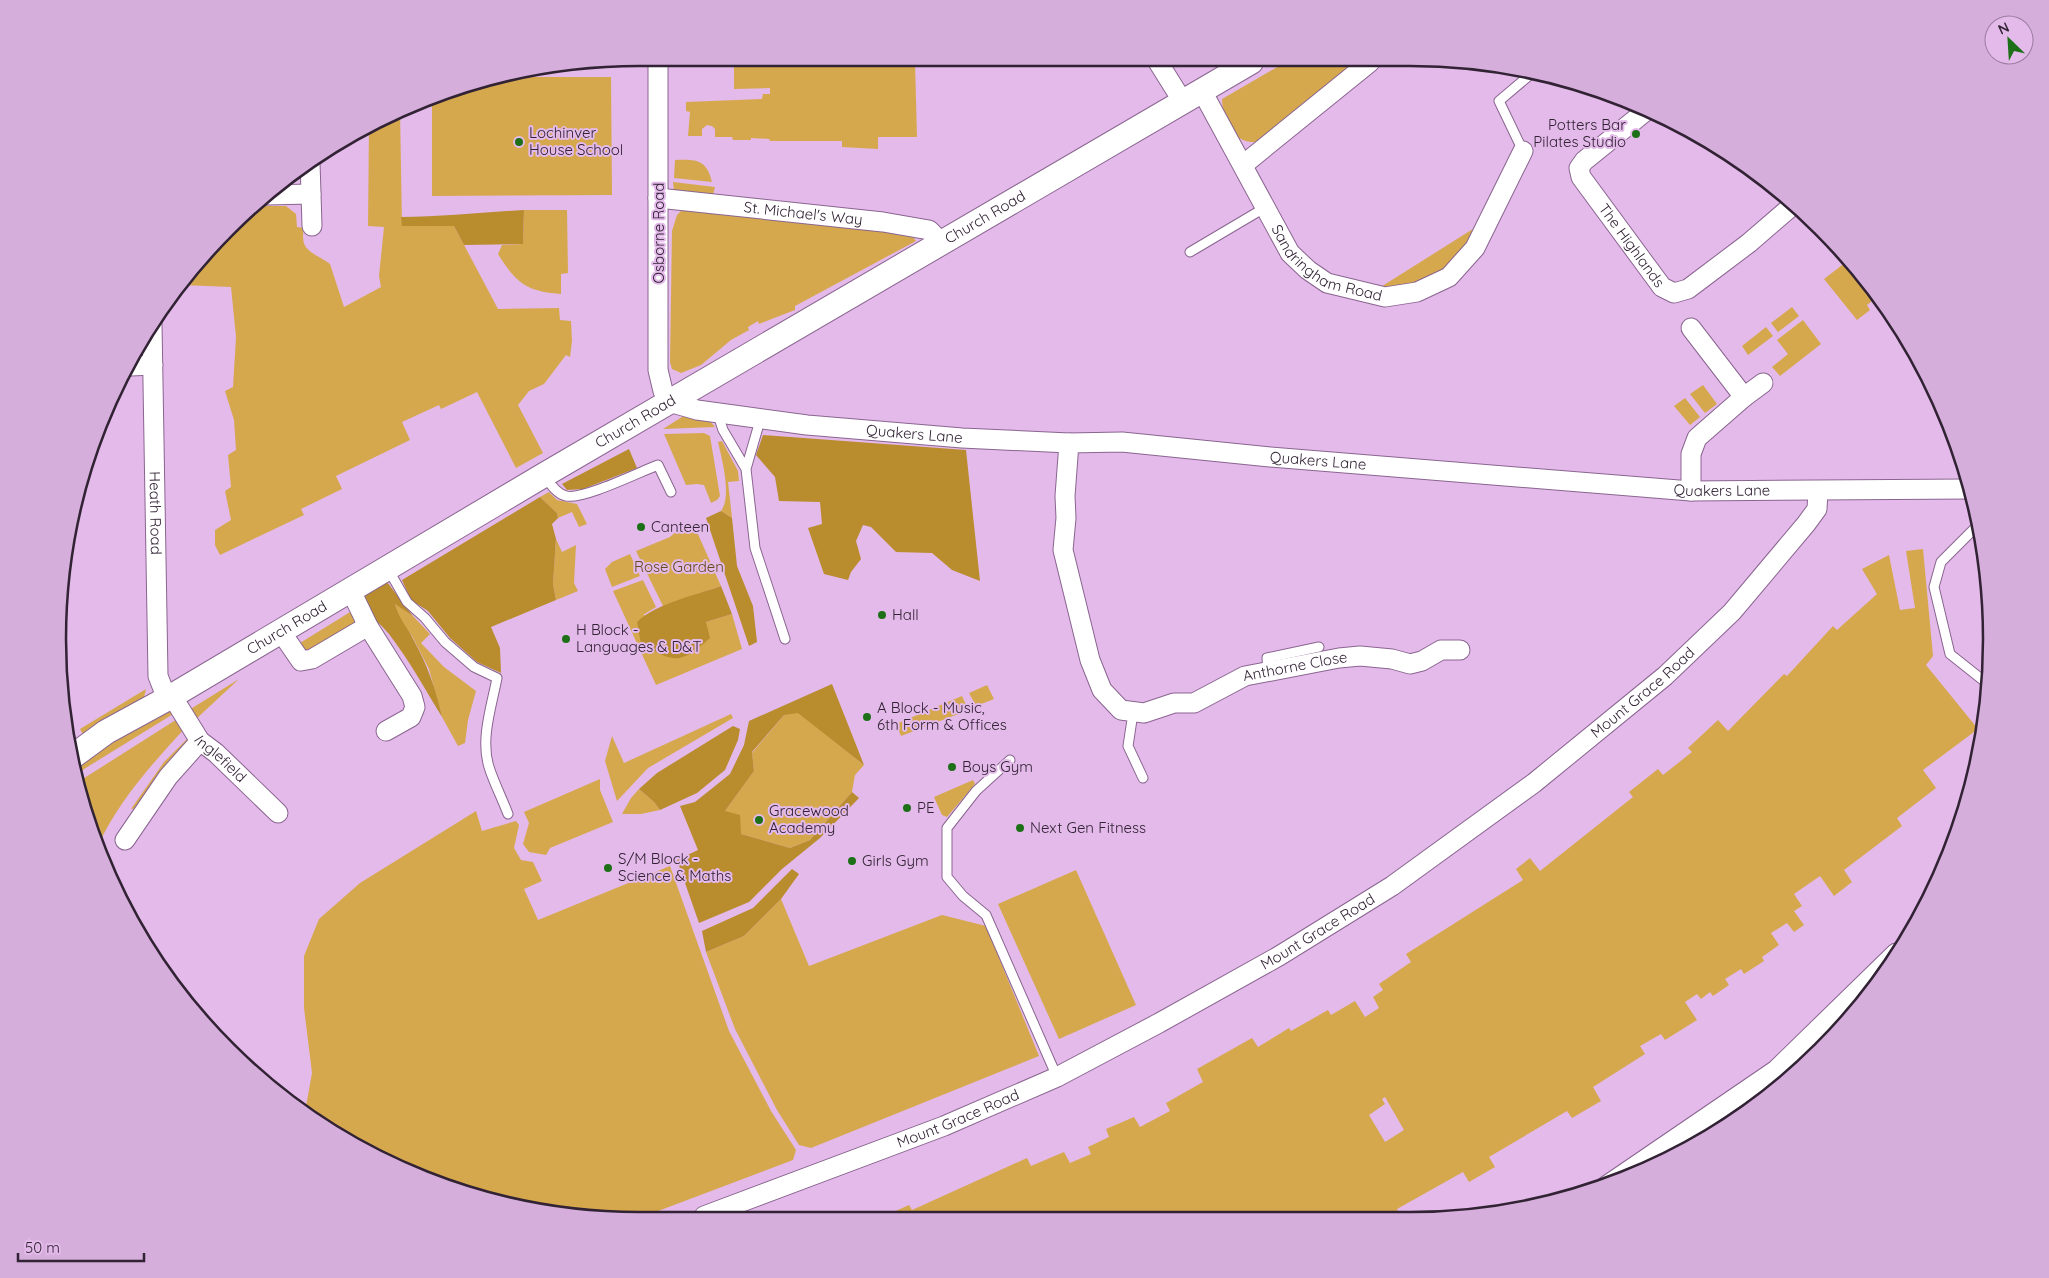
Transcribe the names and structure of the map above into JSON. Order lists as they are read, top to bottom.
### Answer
{
  "streets": {
    "street": [
      "St. Michael's Way",
      "Church Road",
      "Osborne Road",
      "The Highlands",
      "Sandringham Road",
      "Quakers Lane",
      "Heath Road",
      "Anthorne Close",
      "Mount Grace Road",
      "Inglefield"
    ]
  },
  "crossings": [
    ["St. Michael's Way", "Church Road"],
    ["St. Michael's Way", "Osborne Road"],
    ["Church Road", "Osborne Road"],
    ["Church Road", "Quakers Lane"],
    ["Church Road", "Heath Road"],
    ["Church Road", "Inglefield"],
    ["Osborne Road", "Quakers Lane"],
    ["Quakers Lane", "Mount Grace Road"],
    ["Heath Road", "Inglefield"]
  ],
  "parks": ["Rose Garden"],
  "places": [
    "Potters Bar Pilates Studio",
    "Lochinver House School",
    "Canteen",
    "Hall",
    "H Block - Languages & D&T",
    "A Block - Music, 6th Form & Offices",
    "Boys Gym",
    "PE",
    "Gracewood Academy",
    "Next Gen Fitness",
    "Girls Gym",
    "S/M Block - Science & Maths"
  ],
  "scale_bar": "50 m",
  "north": "top left"
}
